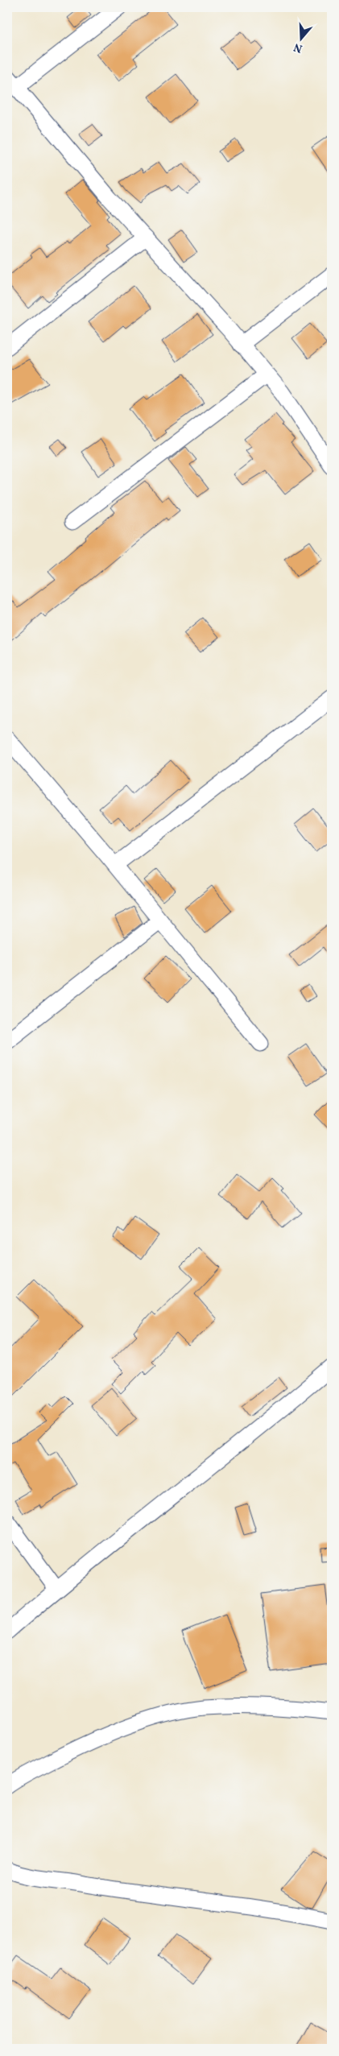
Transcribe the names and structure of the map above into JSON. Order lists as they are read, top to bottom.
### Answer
{
  "north": "bottom"
}
